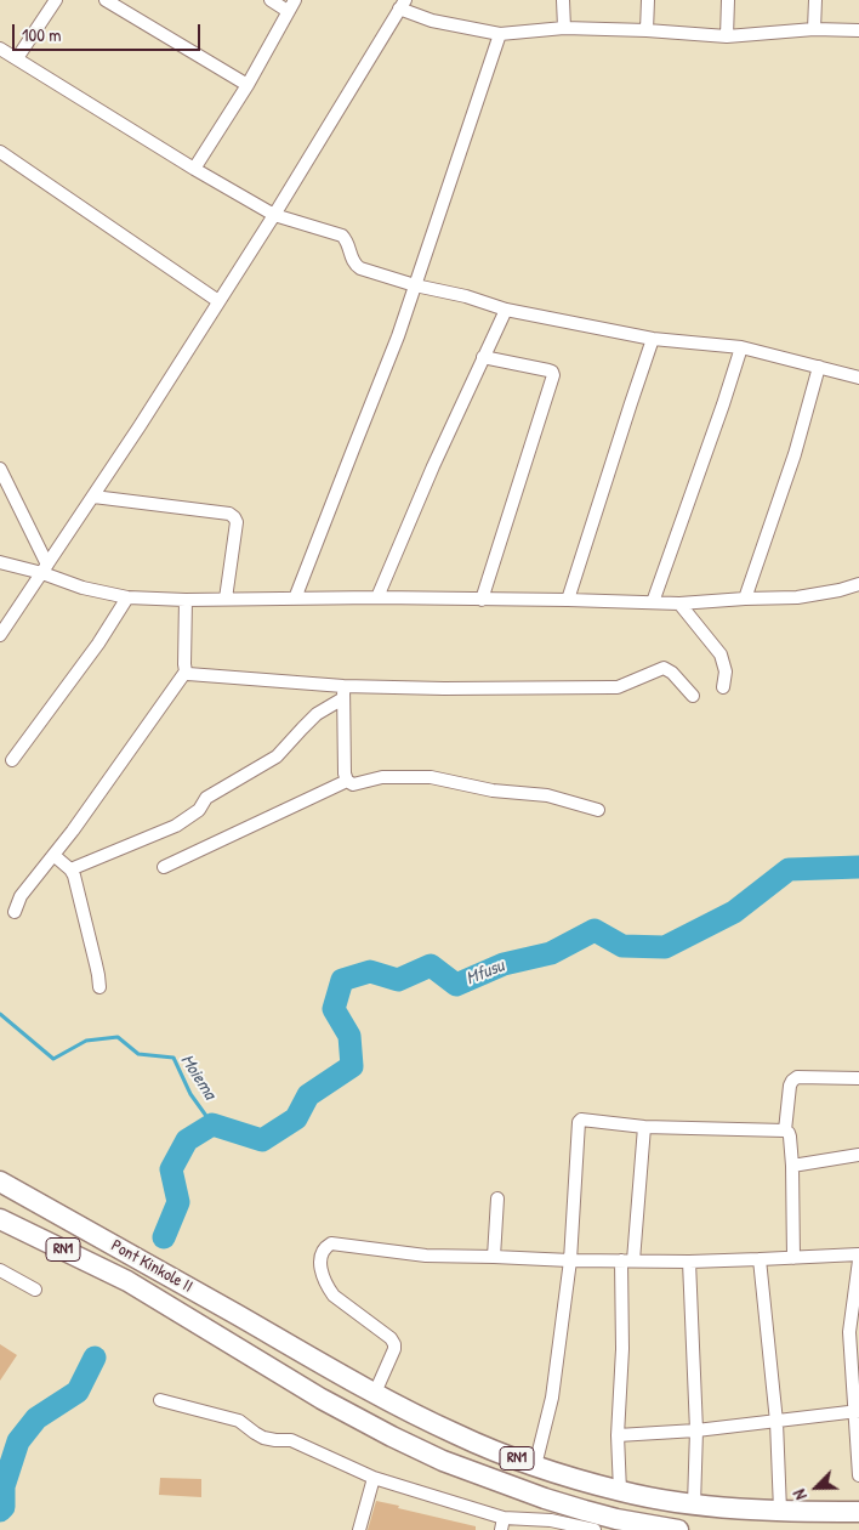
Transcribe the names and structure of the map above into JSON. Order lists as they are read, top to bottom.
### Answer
{
  "streets": {
    "highway": ["RN1", "Pont Kinkole II"]
  },
  "crossings": [
    ["RN1", "Pont Kinkole II"]
  ],
  "water": ["Mfusu", "Moiema"],
  "scale_bar": "100 m",
  "north": "bottom left"
}
